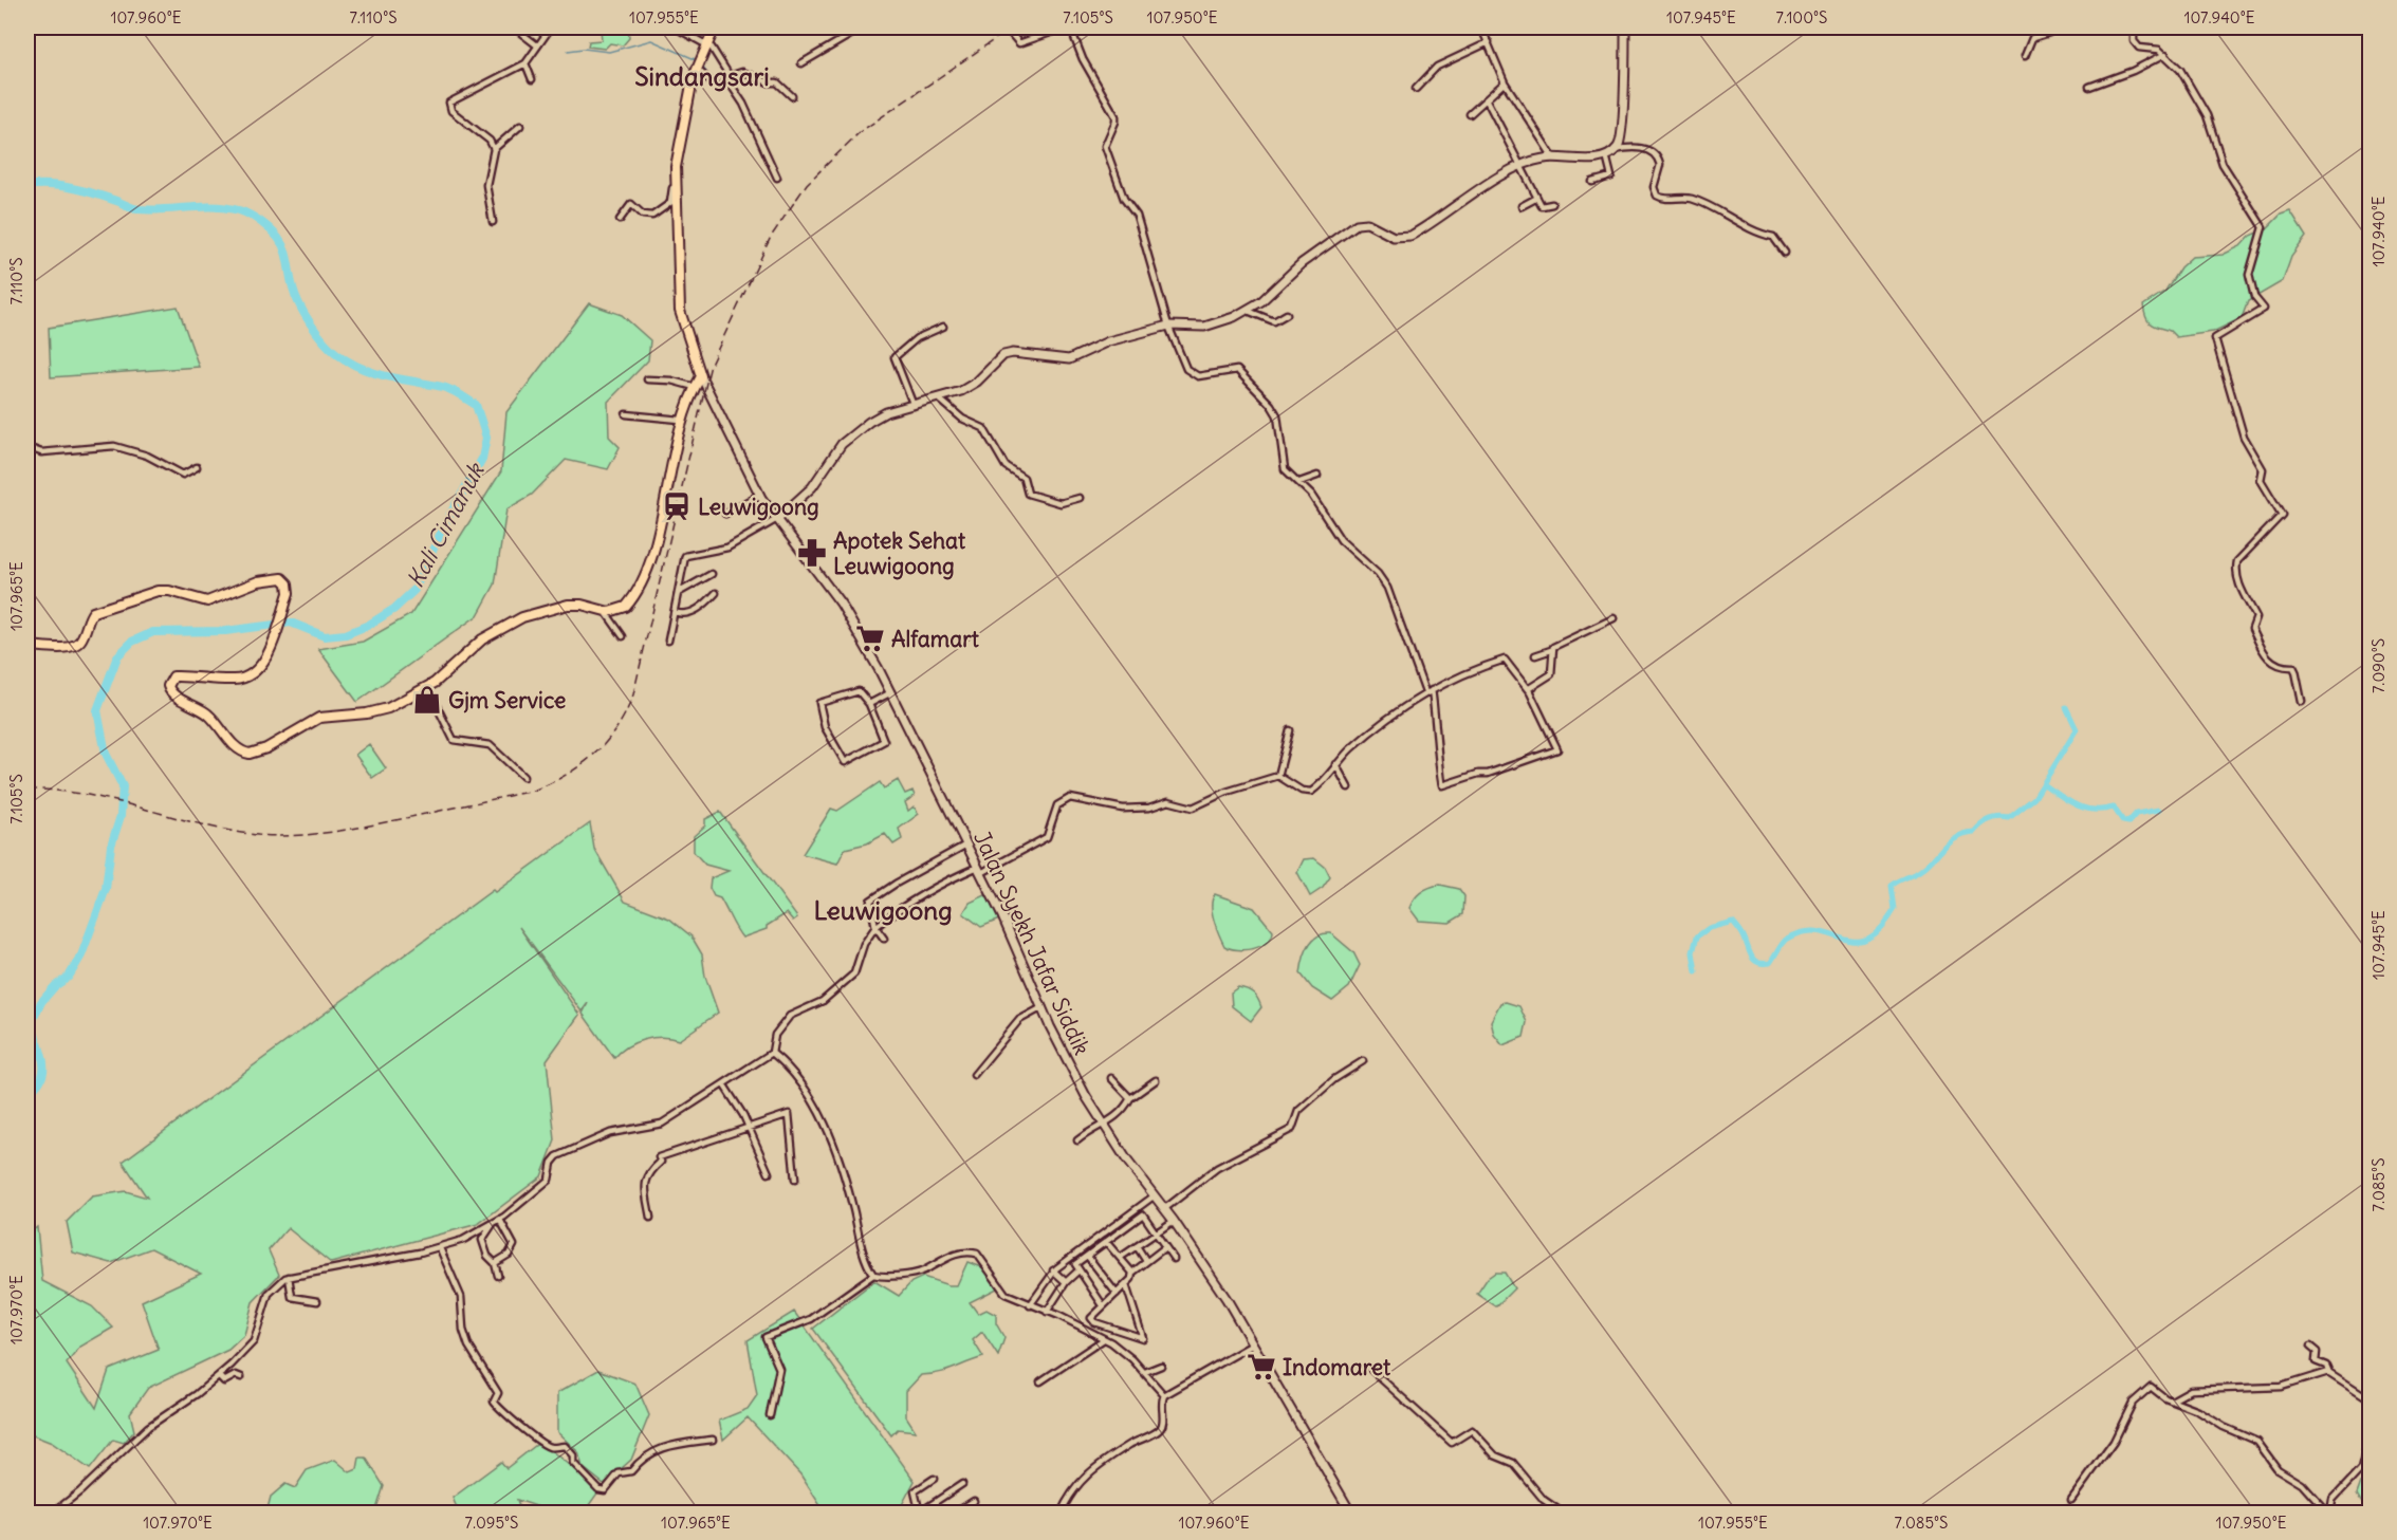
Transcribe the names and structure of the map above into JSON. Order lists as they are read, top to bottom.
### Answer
{
  "streets": {
    "main road": ["Jalan Syekh Jafar Siddik"]
  },
  "districts": ["Sindangsari", "Leuwigoong"],
  "water": ["Kali Cimanuk"],
  "places": {
    "station": ["Leuwigoong"],
    "pharmacy": ["Apotek Sehat Leuwigoong"],
    "supermarket": ["Alfamart", "Indomaret"],
    "shop": ["Gjm Service"]
  },
  "coordinates": [
    "107.960°E",
    "7.110°S",
    "107.955°E",
    "7.105°S",
    "107.950°E",
    "107.945°E",
    "7.100°S",
    "107.940°E",
    "107.965°E",
    "7.090°S",
    "7.085°S",
    "107.970°E",
    "7.095°S"
  ]
}
